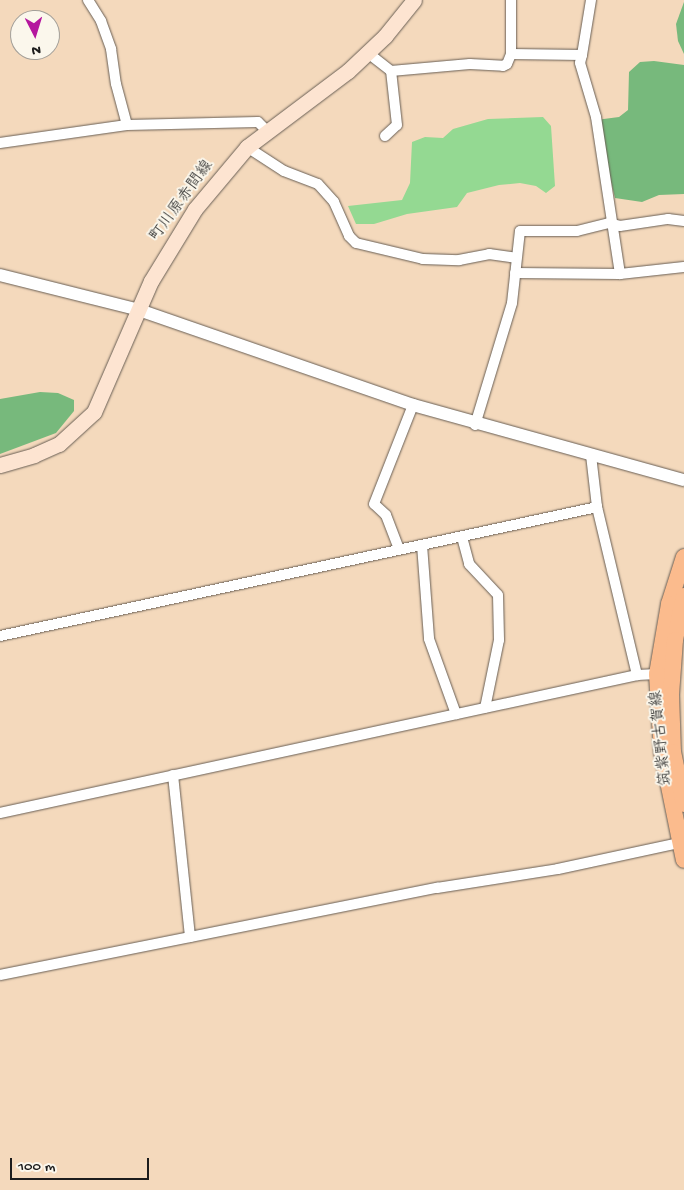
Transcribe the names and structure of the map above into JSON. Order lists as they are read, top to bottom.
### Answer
{
  "streets": {
    "main road": ["町川原赤間線", "筑紫野古賀線"]
  },
  "scale_bar": "100 m",
  "north": "bottom"
}
